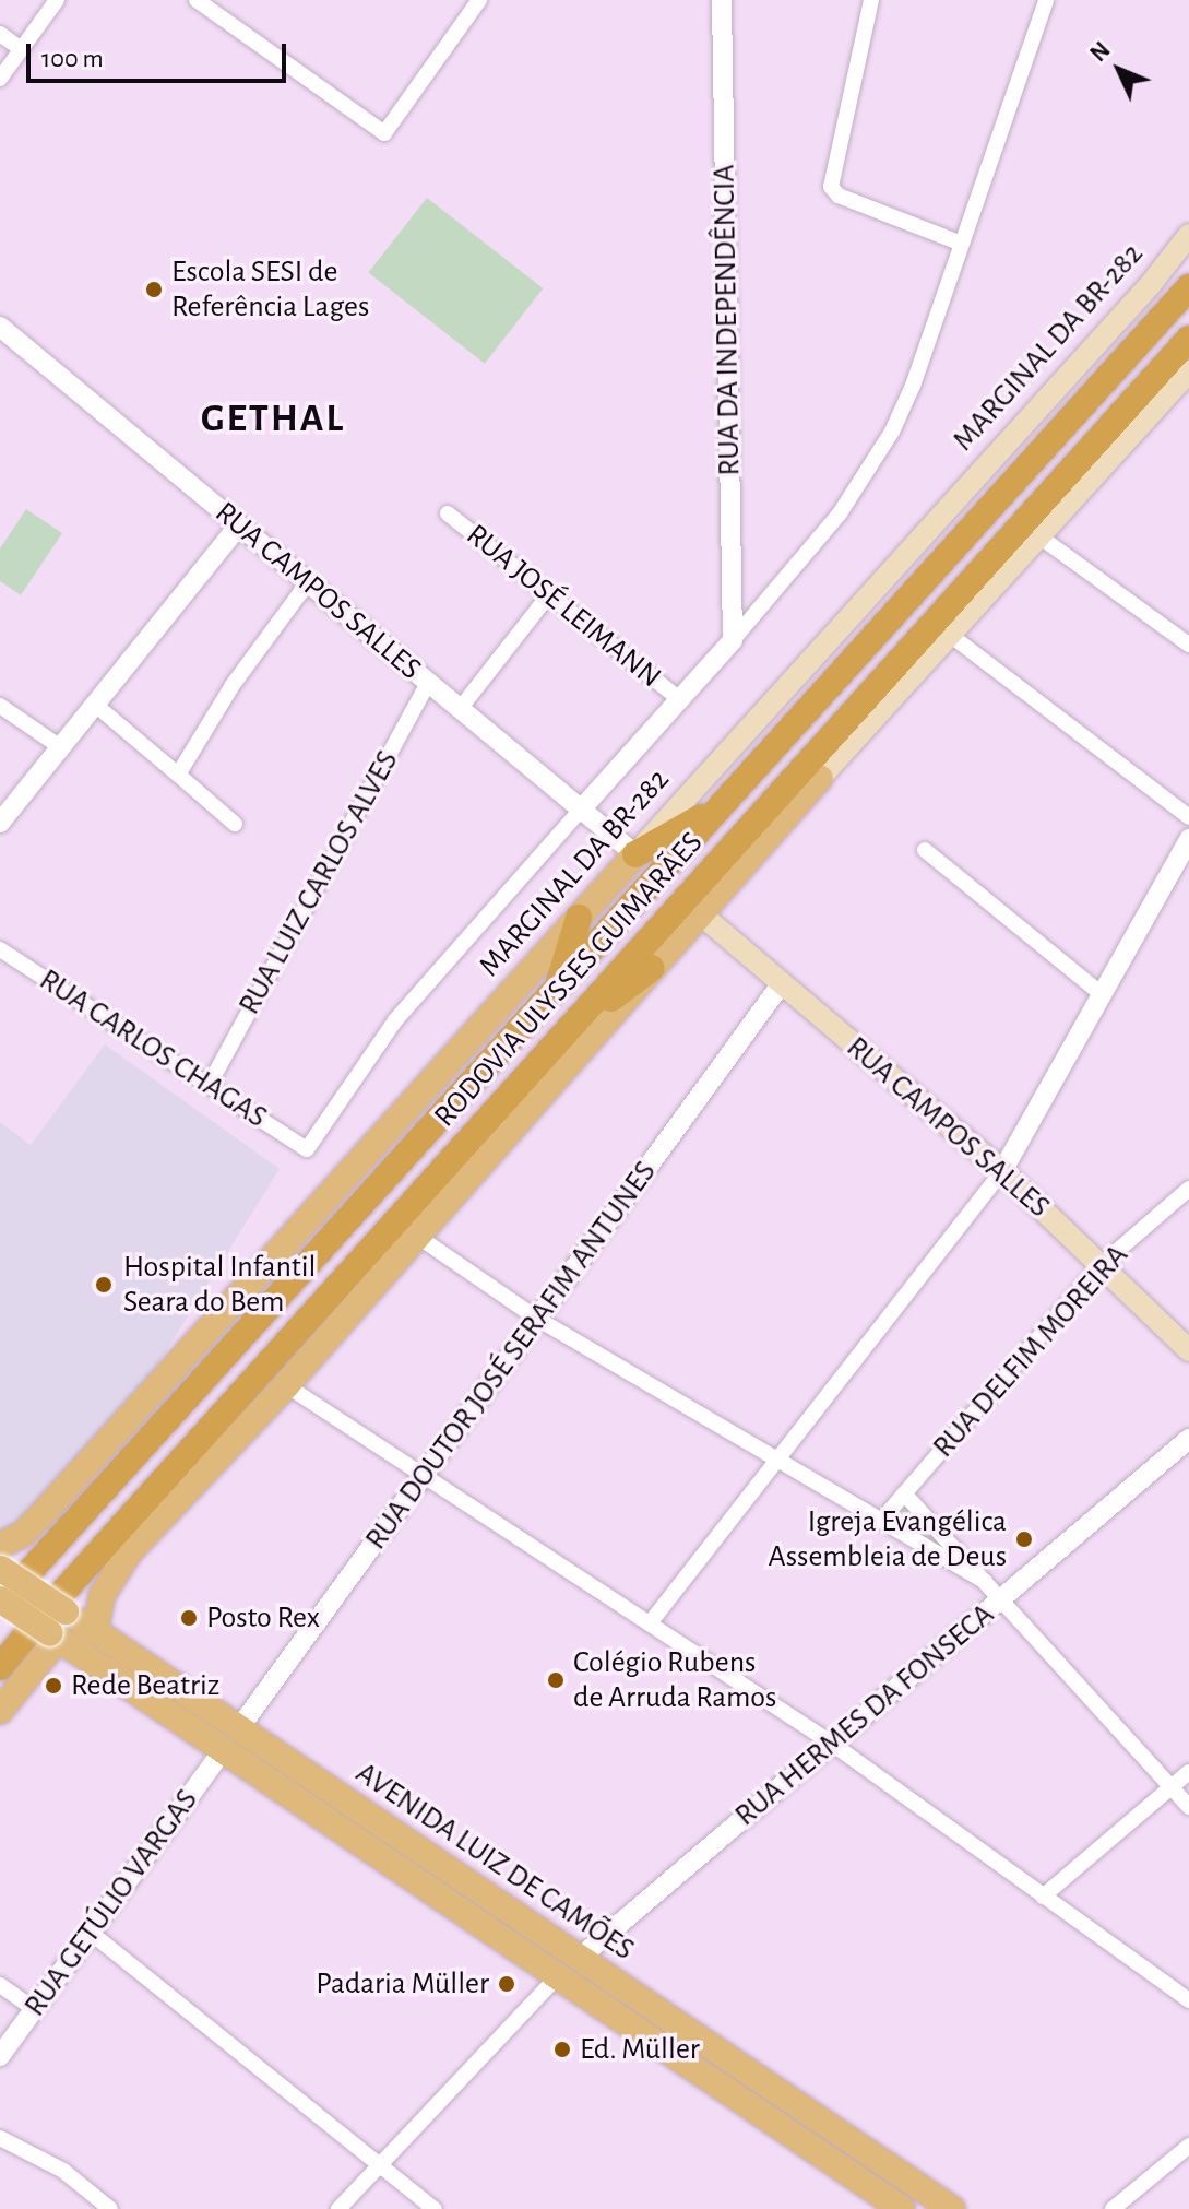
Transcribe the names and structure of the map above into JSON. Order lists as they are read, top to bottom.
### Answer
{
  "streets": {
    "highway": ["RODOVIA ULYSSES GUIMARÃES"],
    "main road": ["MARGINAL DA BR-282", "RUA CAMPOS SALLES", "AVENIDA LUIZ DE CAMÕES"],
    "street": [
      "RUA DA INDEPENDÊNCIA",
      "RUA JOSÉ LEIMANN",
      "RUA LUIZ CARLOS ALVES",
      "RUA CARLOS CHAGAS",
      "RUA DELFIM MOREIRA",
      "RUA DOUTOR JOSÉ SERAFIM ANTUNES",
      "RUA HERMES DA FONSECA",
      "RUA GETÚLIO VARGAS"
    ]
  },
  "crossings": [
    ["MARGINAL DA BR-282", "RUA CAMPOS SALLES"],
    ["MARGINAL DA BR-282", "AVENIDA LUIZ DE CAMÕES"],
    ["RUA CAMPOS SALLES", "RUA LUIZ CARLOS ALVES"],
    ["RUA CAMPOS SALLES", "RUA CARLOS CHAGAS"],
    ["RUA CAMPOS SALLES", "RUA DELFIM MOREIRA"],
    ["RUA CAMPOS SALLES", "RUA DOUTOR JOSÉ SERAFIM ANTUNES"],
    ["RUA LUIZ CARLOS ALVES", "RUA CARLOS CHAGAS"],
    ["RODOVIA ULYSSES GUIMARÃES", "AVENIDA LUIZ DE CAMÕES"],
    ["RUA DOUTOR JOSÉ SERAFIM ANTUNES", "AVENIDA LUIZ DE CAMÕES"],
    ["RUA HERMES DA FONSECA", "AVENIDA LUIZ DE CAMÕES"],
    ["AVENIDA LUIZ DE CAMÕES", "RUA GETÚLIO VARGAS"]
  ],
  "districts": ["GETHAL"],
  "places": [
    "Escola SESI de Referência Lages",
    "Hospital Infantil Seara do Bem",
    "Igreja Evangélica Assembleia de Deus",
    "Posto Rex",
    "Colégio Rubens de Arruda Ramos",
    "Rede Beatriz",
    "Padaria Müller",
    "Ed. Müller"
  ],
  "scale_bar": "100 m",
  "north": "top left"
}
